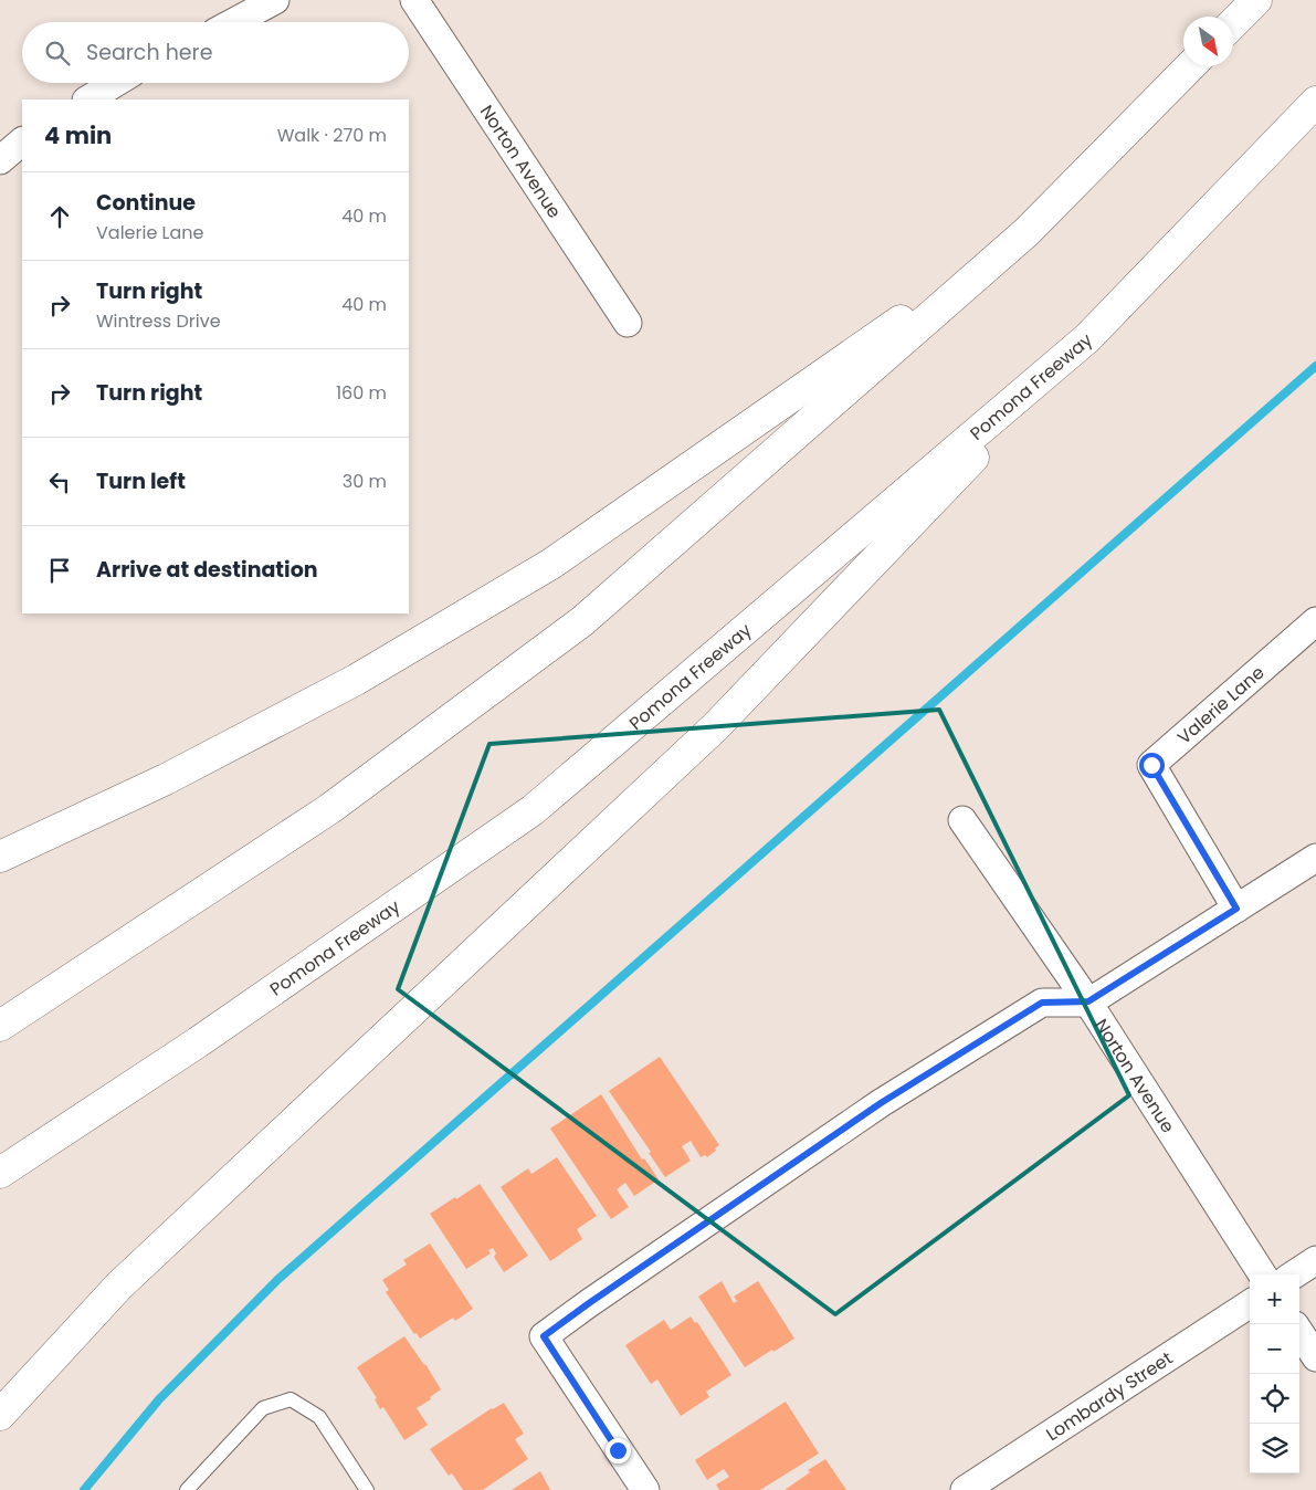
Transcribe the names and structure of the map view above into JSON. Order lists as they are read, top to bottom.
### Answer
{
  "streets": {
    "highway": ["Pomona Freeway"],
    "street": ["Norton Avenue", "Valerie Lane", "Lombardy Street"]
  },
  "north": "bottom right",
  "page": {
    "search": "Search here",
    "heading": ["4 min", "Walk · 270 m"],
    "list": [
      ["Continue", "Valerie Lane", "40 m"],
      ["Turn right", "Wintress Drive", "40 m"],
      ["Turn right", "160 m"],
      ["Turn left", "30 m"],
      "Arrive at destination"
    ],
    "map_buttons": ["+", "−"]
  }
}
